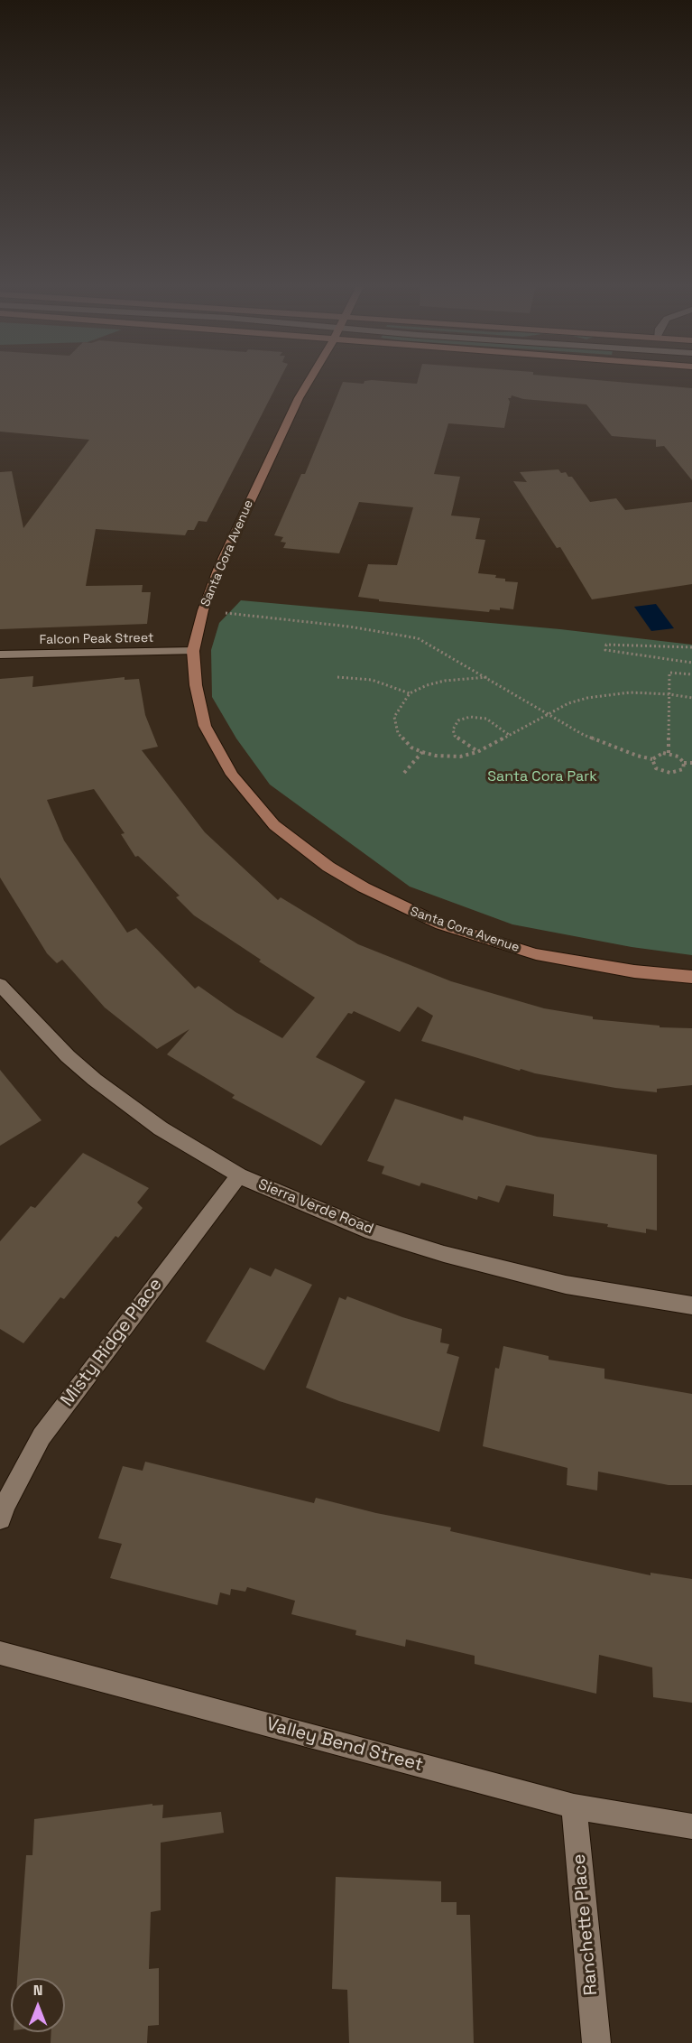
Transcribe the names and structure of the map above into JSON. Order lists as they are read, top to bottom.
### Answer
{
  "streets": {
    "main road": ["Santa Cora Avenue"],
    "street": [
      "Falcon Peak Street",
      "Sierra Verde Road",
      "Misty Ridge Place",
      "Valley Bend Street",
      "Ranchette Place"
    ]
  },
  "crossings": [
    ["Santa Cora Avenue", "Falcon Peak Street"],
    ["Sierra Verde Road", "Misty Ridge Place"],
    ["Valley Bend Street", "Ranchette Place"]
  ],
  "parks": ["Santa Cora Park"],
  "north": "top"
}
